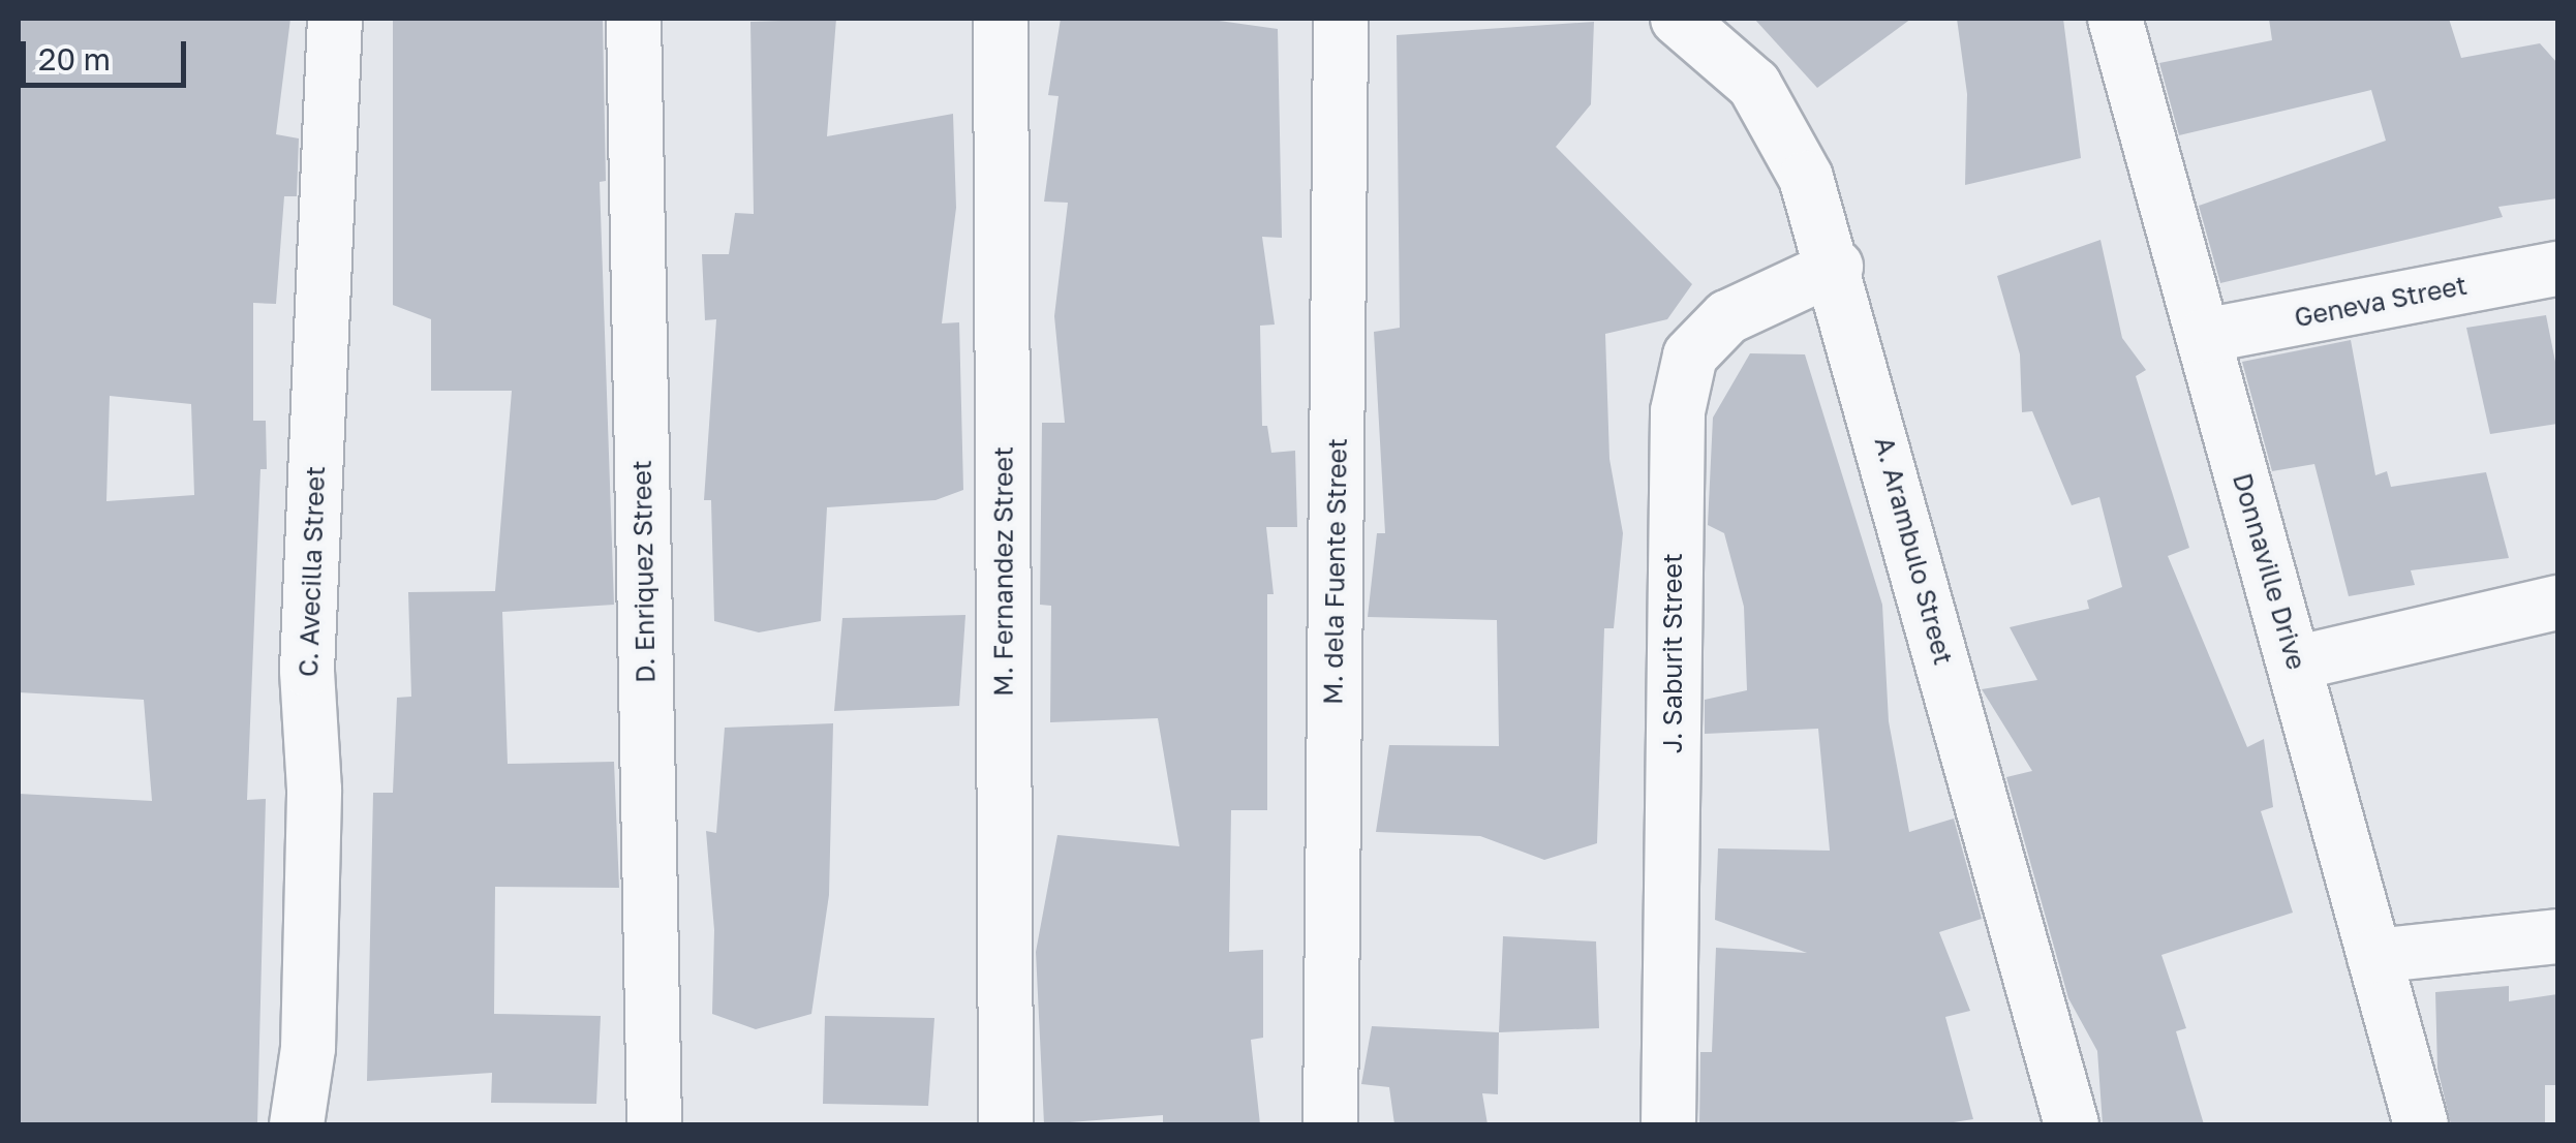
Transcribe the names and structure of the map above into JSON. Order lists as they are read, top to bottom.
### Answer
{
  "streets": {
    "street": [
      "Geneva Street",
      "A. Arambulo Street",
      "C. Avecilla Street",
      "D. Enriquez Street",
      "M. Fernandez Street",
      "M. dela Fuente Street",
      "Donnaville Drive",
      "J. Saburit Street"
    ]
  },
  "crossings": [
    ["Geneva Street", "Donnaville Drive"],
    ["A. Arambulo Street", "J. Saburit Street"]
  ],
  "scale_bar": "20 m"
}
